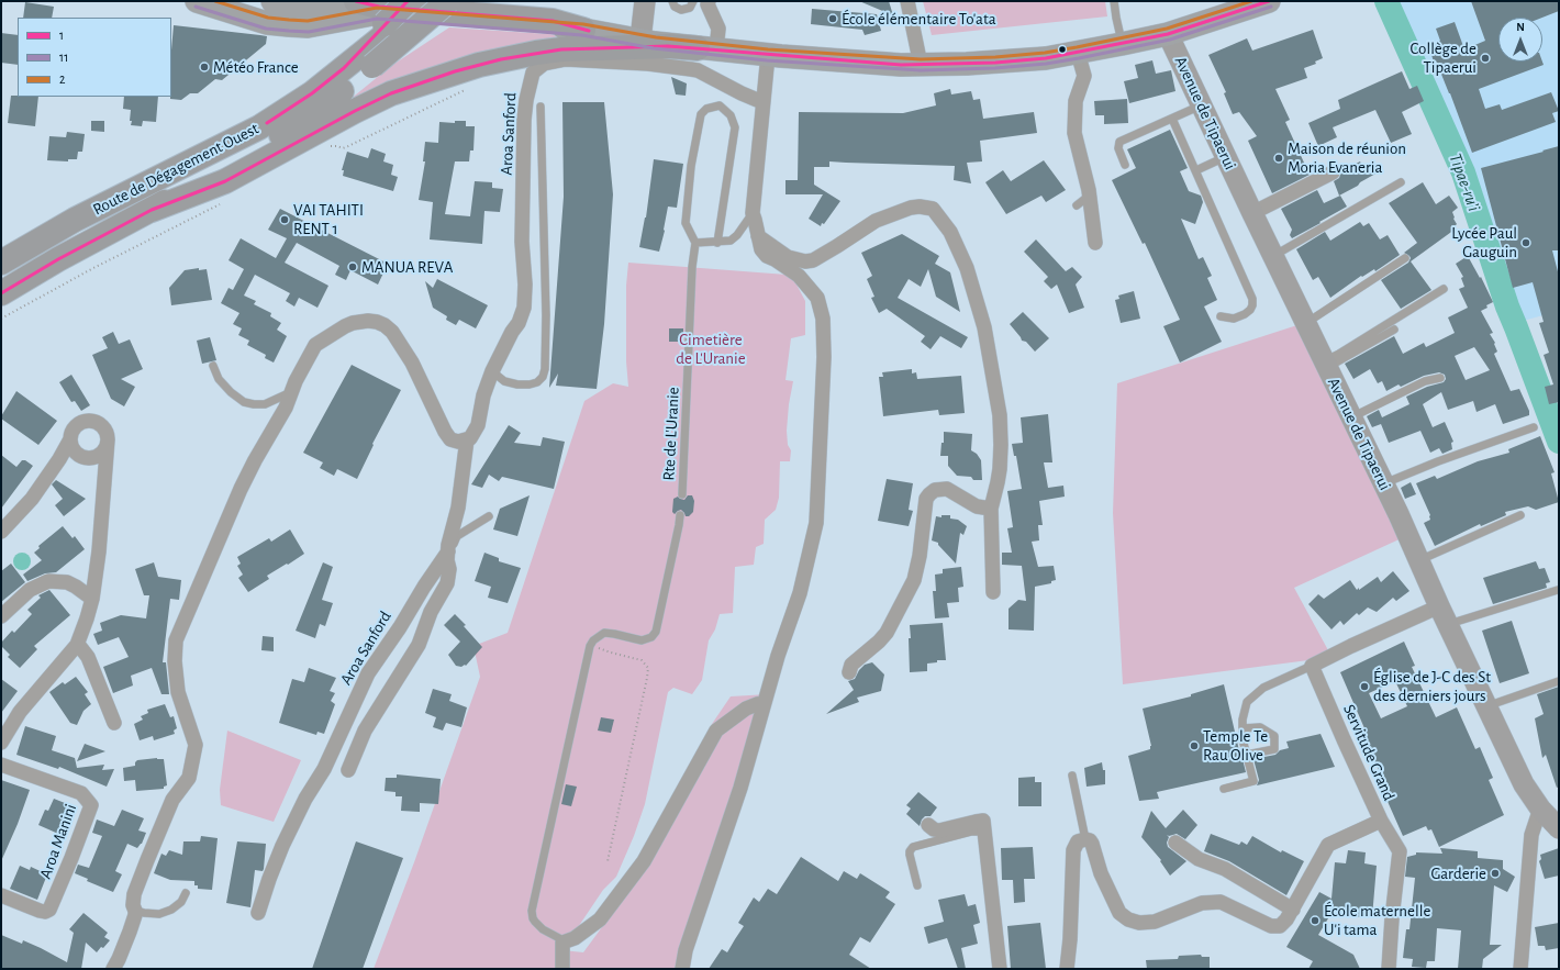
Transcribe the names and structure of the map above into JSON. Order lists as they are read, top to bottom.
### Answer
{
  "streets": {
    "highway": ["Route de Dégagement Ouest"],
    "main road": ["Avenue de Tipaerui"],
    "street": ["Aroa Sanford", "Servitude Grand", "Aroa Manini"],
    "lane": ["Rte de L'Uranie"]
  },
  "water": ["Tipae-ru’i"],
  "parks": ["Cimetière de L'Uranie"],
  "places": [
    "École élémentaire To'ata",
    "Collège de Tipaerui",
    "Météo France",
    "Maison de réunion Moria Evaneria",
    "VAI TAHITI RENT 1",
    "Lycée Paul Gauguin",
    "MANUA REVA",
    "Église de J-C des St des derniers jours",
    "Temple Te Rau Olive",
    "Garderie",
    "École maternelle U'i tama"
  ],
  "lines": ["transit line 1", "transit line 2", "transit line 11"],
  "legend": ["1", "11", "2"],
  "north": "top"
}
